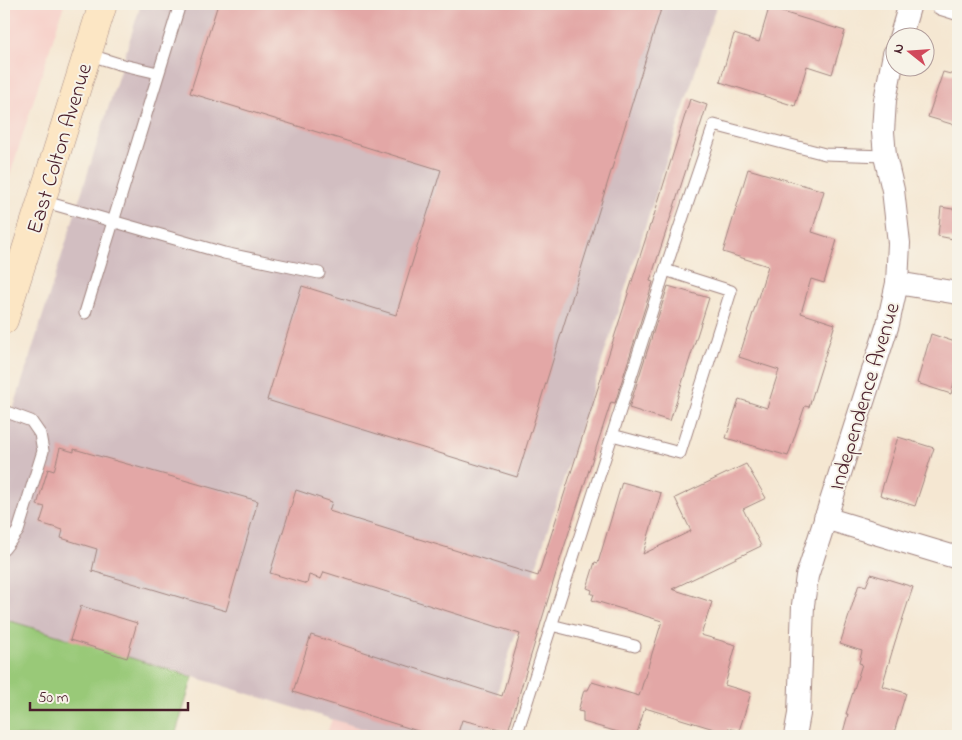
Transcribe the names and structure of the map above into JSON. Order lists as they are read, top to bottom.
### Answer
{
  "streets": {
    "street": ["East Colton Avenue", "Independence Avenue"]
  },
  "scale_bar": "50 m",
  "north": "left"
}
